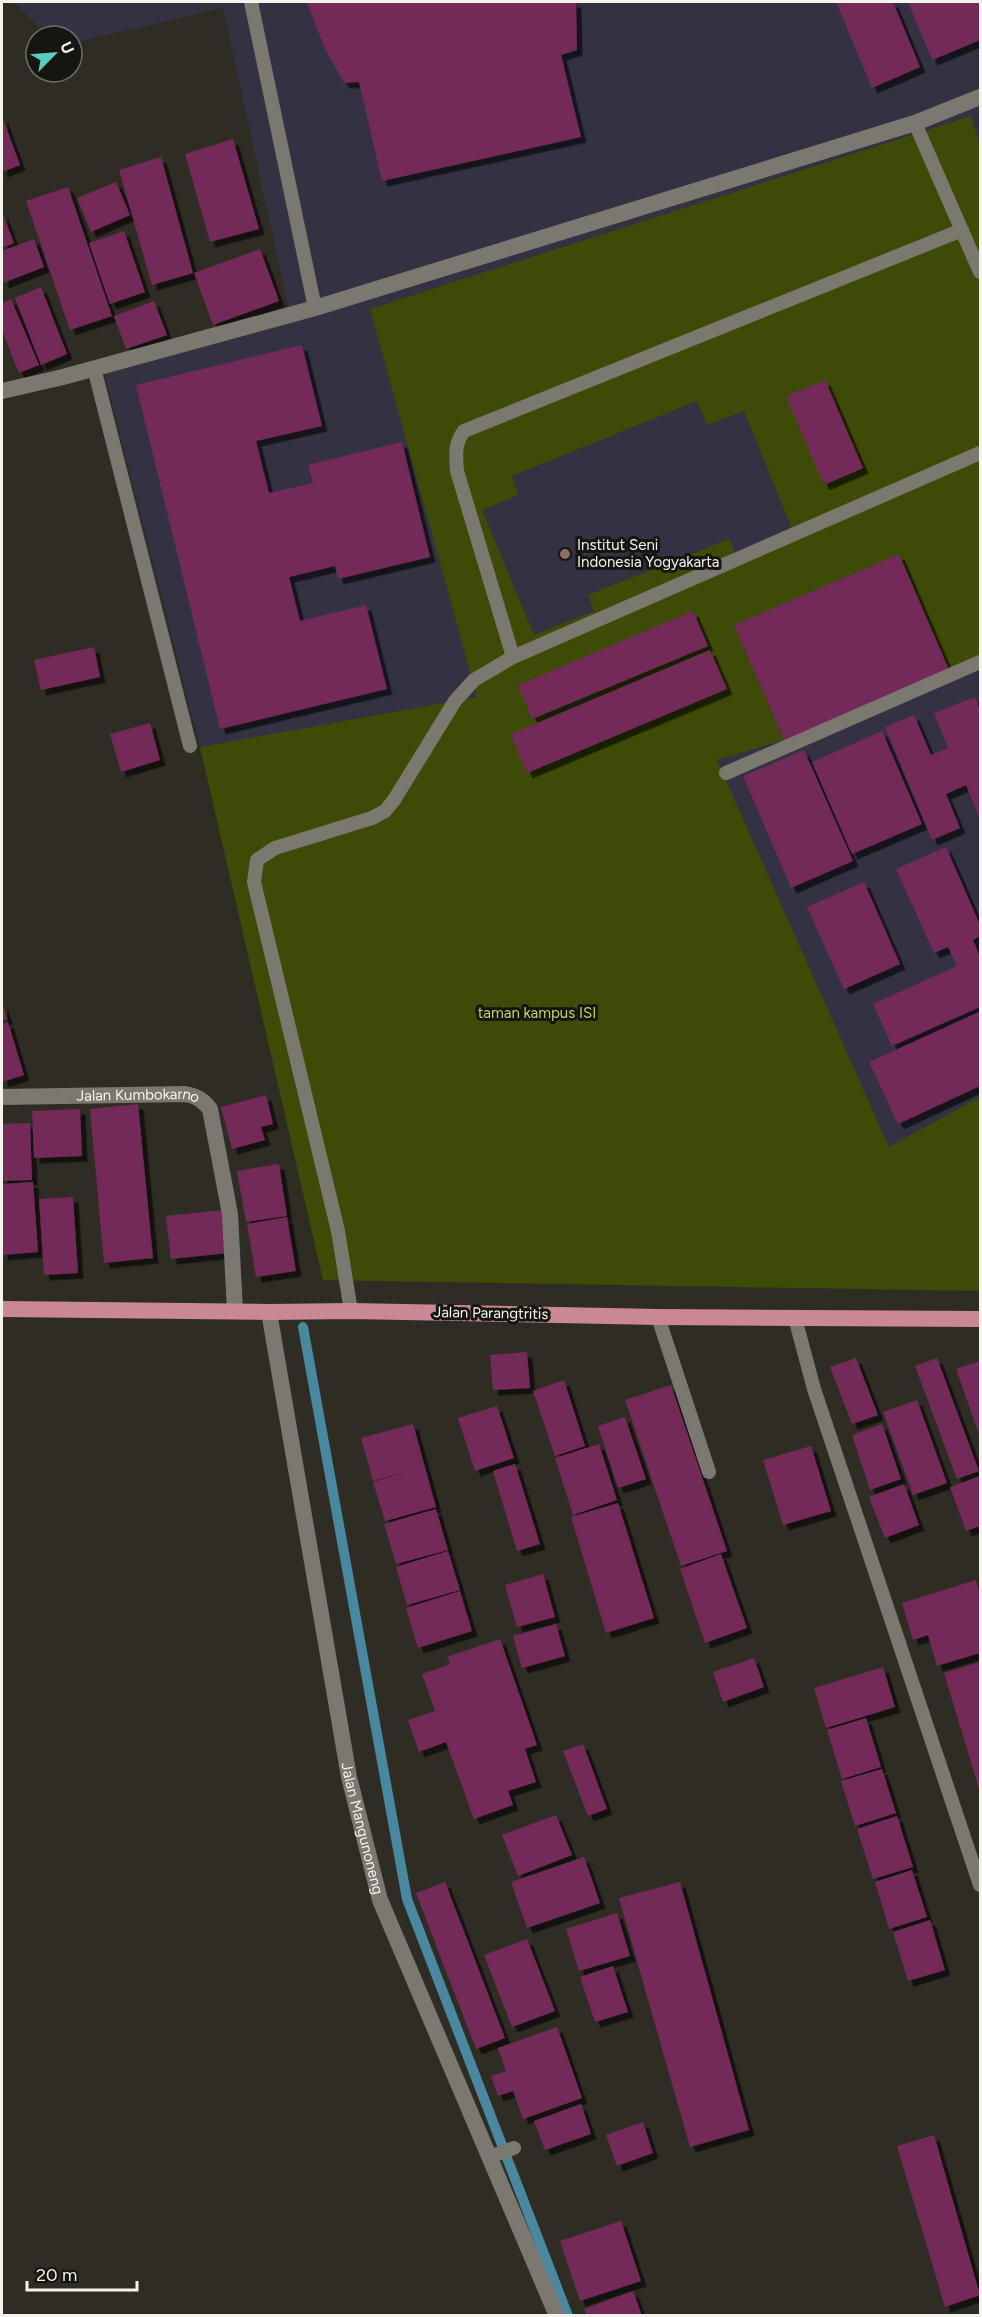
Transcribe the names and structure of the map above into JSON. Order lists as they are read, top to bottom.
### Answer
{
  "streets": {
    "main road": ["Jalan Parangtritis"],
    "street": ["Jalan Kumbokarno", "Jalan Mangunoneng"]
  },
  "crossings": [
    ["Jalan Kumbokarno", "Jalan Parangtritis"],
    ["Jalan Parangtritis", "Jalan Mangunoneng"]
  ],
  "parks": ["taman kampus ISI"],
  "places": ["Institut Seni Indonesia Yogyakarta"],
  "scale_bar": "20 m",
  "north": "top right"
}
